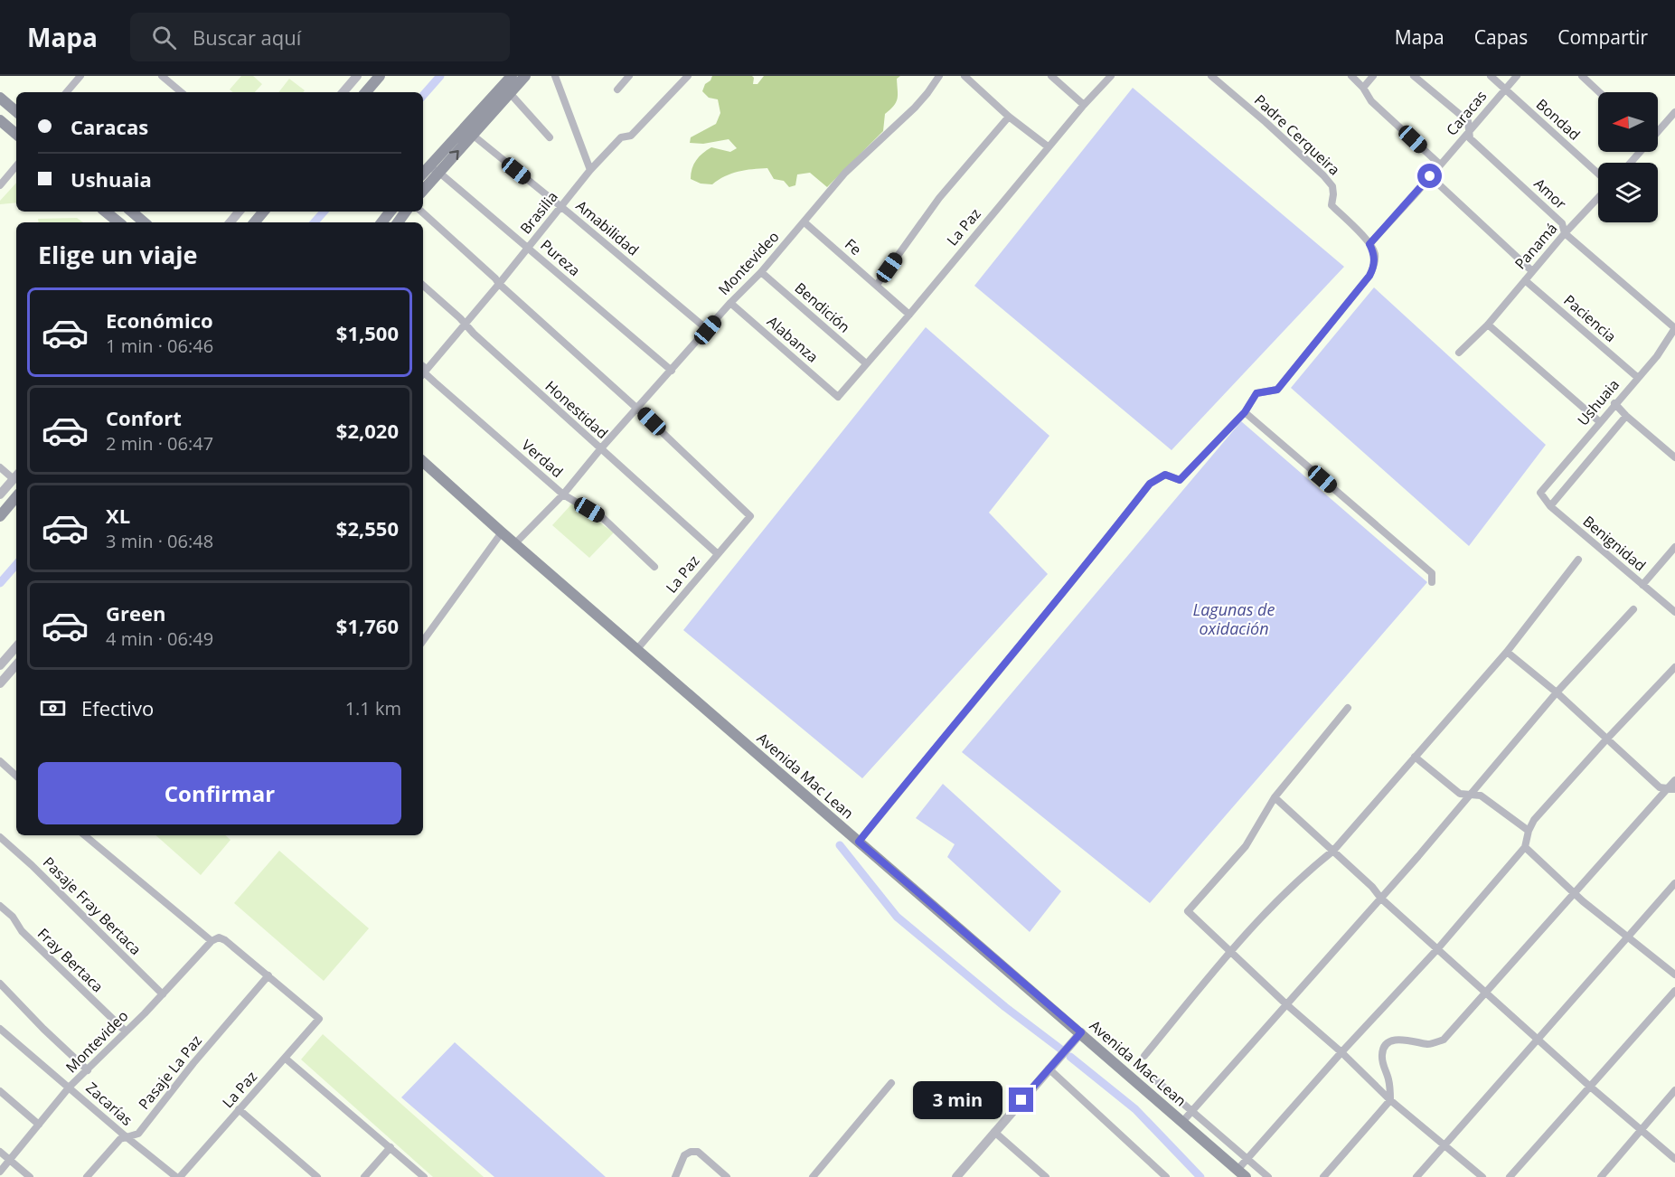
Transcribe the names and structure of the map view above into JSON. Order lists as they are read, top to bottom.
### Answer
{
  "streets": {
    "main road": ["Avenida Mac Lean"],
    "street": [
      "Caracas",
      "Bondad",
      "Padre Cerqueira",
      "Amor",
      "Brasilia",
      "La Paz",
      "Amabilidad",
      "Panamá",
      "Fe",
      "Pureza",
      "Montevideo",
      "Bendición",
      "Paciencia",
      "Alabanza",
      "Ushuaia",
      "Honestidad",
      "Verdad",
      "Benignidad",
      "Pasaje Fray Bertaca",
      "Fray Bertaca",
      "Pasaje La Paz",
      "Zacarías"
    ]
  },
  "crossings": [
    ["Caracas", "Bondad"],
    ["Caracas", "Padre Cerqueira"],
    ["Caracas", "Amor"],
    ["Amor", "Panamá"],
    ["Amor", "Ushuaia"],
    ["Brasilia", "Amabilidad"],
    ["Brasilia", "Pureza"],
    ["Brasilia", "Honestidad"],
    ["La Paz", "Fe"],
    ["La Paz", "Montevideo"],
    ["La Paz", "Bendición"],
    ["La Paz", "Alabanza"],
    ["La Paz", "Honestidad"],
    ["La Paz", "Avenida Mac Lean"],
    ["La Paz", "Pasaje La Paz"],
    ["Amabilidad", "Montevideo"],
    ["Panamá", "Paciencia"],
    ["Fe", "Montevideo"],
    ["Pureza", "Montevideo"],
    ["Montevideo", "Bendición"],
    ["Montevideo", "Alabanza"],
    ["Montevideo", "Honestidad"],
    ["Montevideo", "Verdad"],
    ["Montevideo", "Avenida Mac Lean"],
    ["Montevideo", "Pasaje Fray Bertaca"],
    ["Montevideo", "Fray Bertaca"],
    ["Montevideo", "Zacarías"],
    ["Paciencia", "Ushuaia"],
    ["Ushuaia", "Benignidad"],
    ["Pasaje La Paz", "Zacarías"]
  ],
  "water": ["Lagunas de oxidación"],
  "north": "left",
  "page": {
    "header": "Mapa",
    "search": "Buscar aquí",
    "nav": ["Mapa", "Capas", "Compartir"],
    "banner": ["Caracas", "Ushuaia"],
    "heading": "Elige un viaje",
    "list": [
      {
        "name": "Económico",
        "note": "1 min · 06:46",
        "value": "$1,500"
      },
      {
        "name": "Confort",
        "note": "2 min · 06:47",
        "value": "$2,020"
      },
      {
        "name": "XL",
        "note": "3 min · 06:48",
        "value": "$2,550"
      },
      {
        "name": "Green",
        "note": "4 min · 06:49",
        "value": "$1,760"
      }
    ],
    "pay": ["Efectivo", "1.1 km"],
    "buttons": "Confirmar",
    "bubble": "3 min"
  }
}
